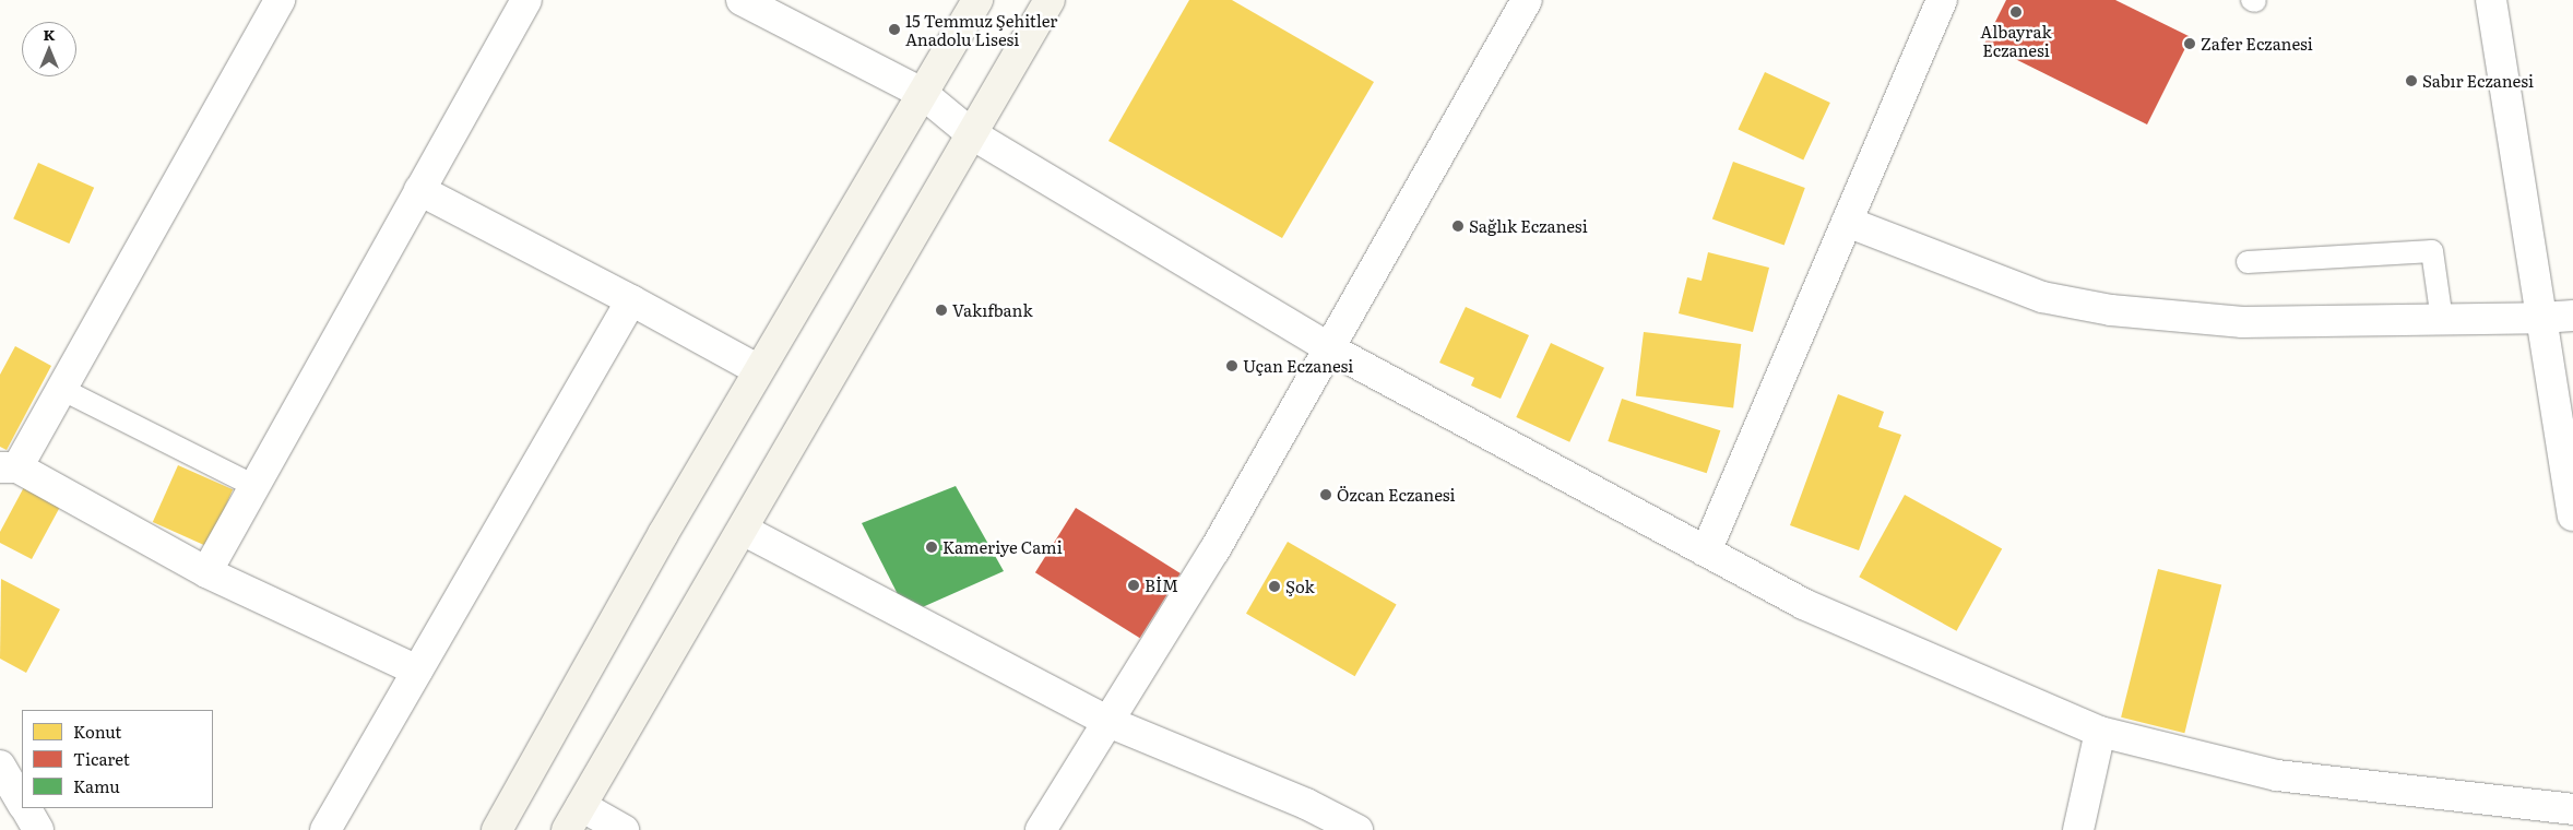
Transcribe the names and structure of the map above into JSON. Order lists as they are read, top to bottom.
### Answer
{
  "places": [
    "Albayrak Eczanesi",
    "15 Temmuz Şehitler Anadolu Lisesi",
    "Zafer Eczanesi",
    "Sabır Eczanesi",
    "Sağlık Eczanesi",
    "Vakıfbank",
    "Uçan Eczanesi",
    "Özcan Eczanesi",
    "Kameriye Cami",
    "BİM",
    "Şok"
  ],
  "legend": ["Konut", "Ticaret", "Kamu"],
  "north": "top"
}
